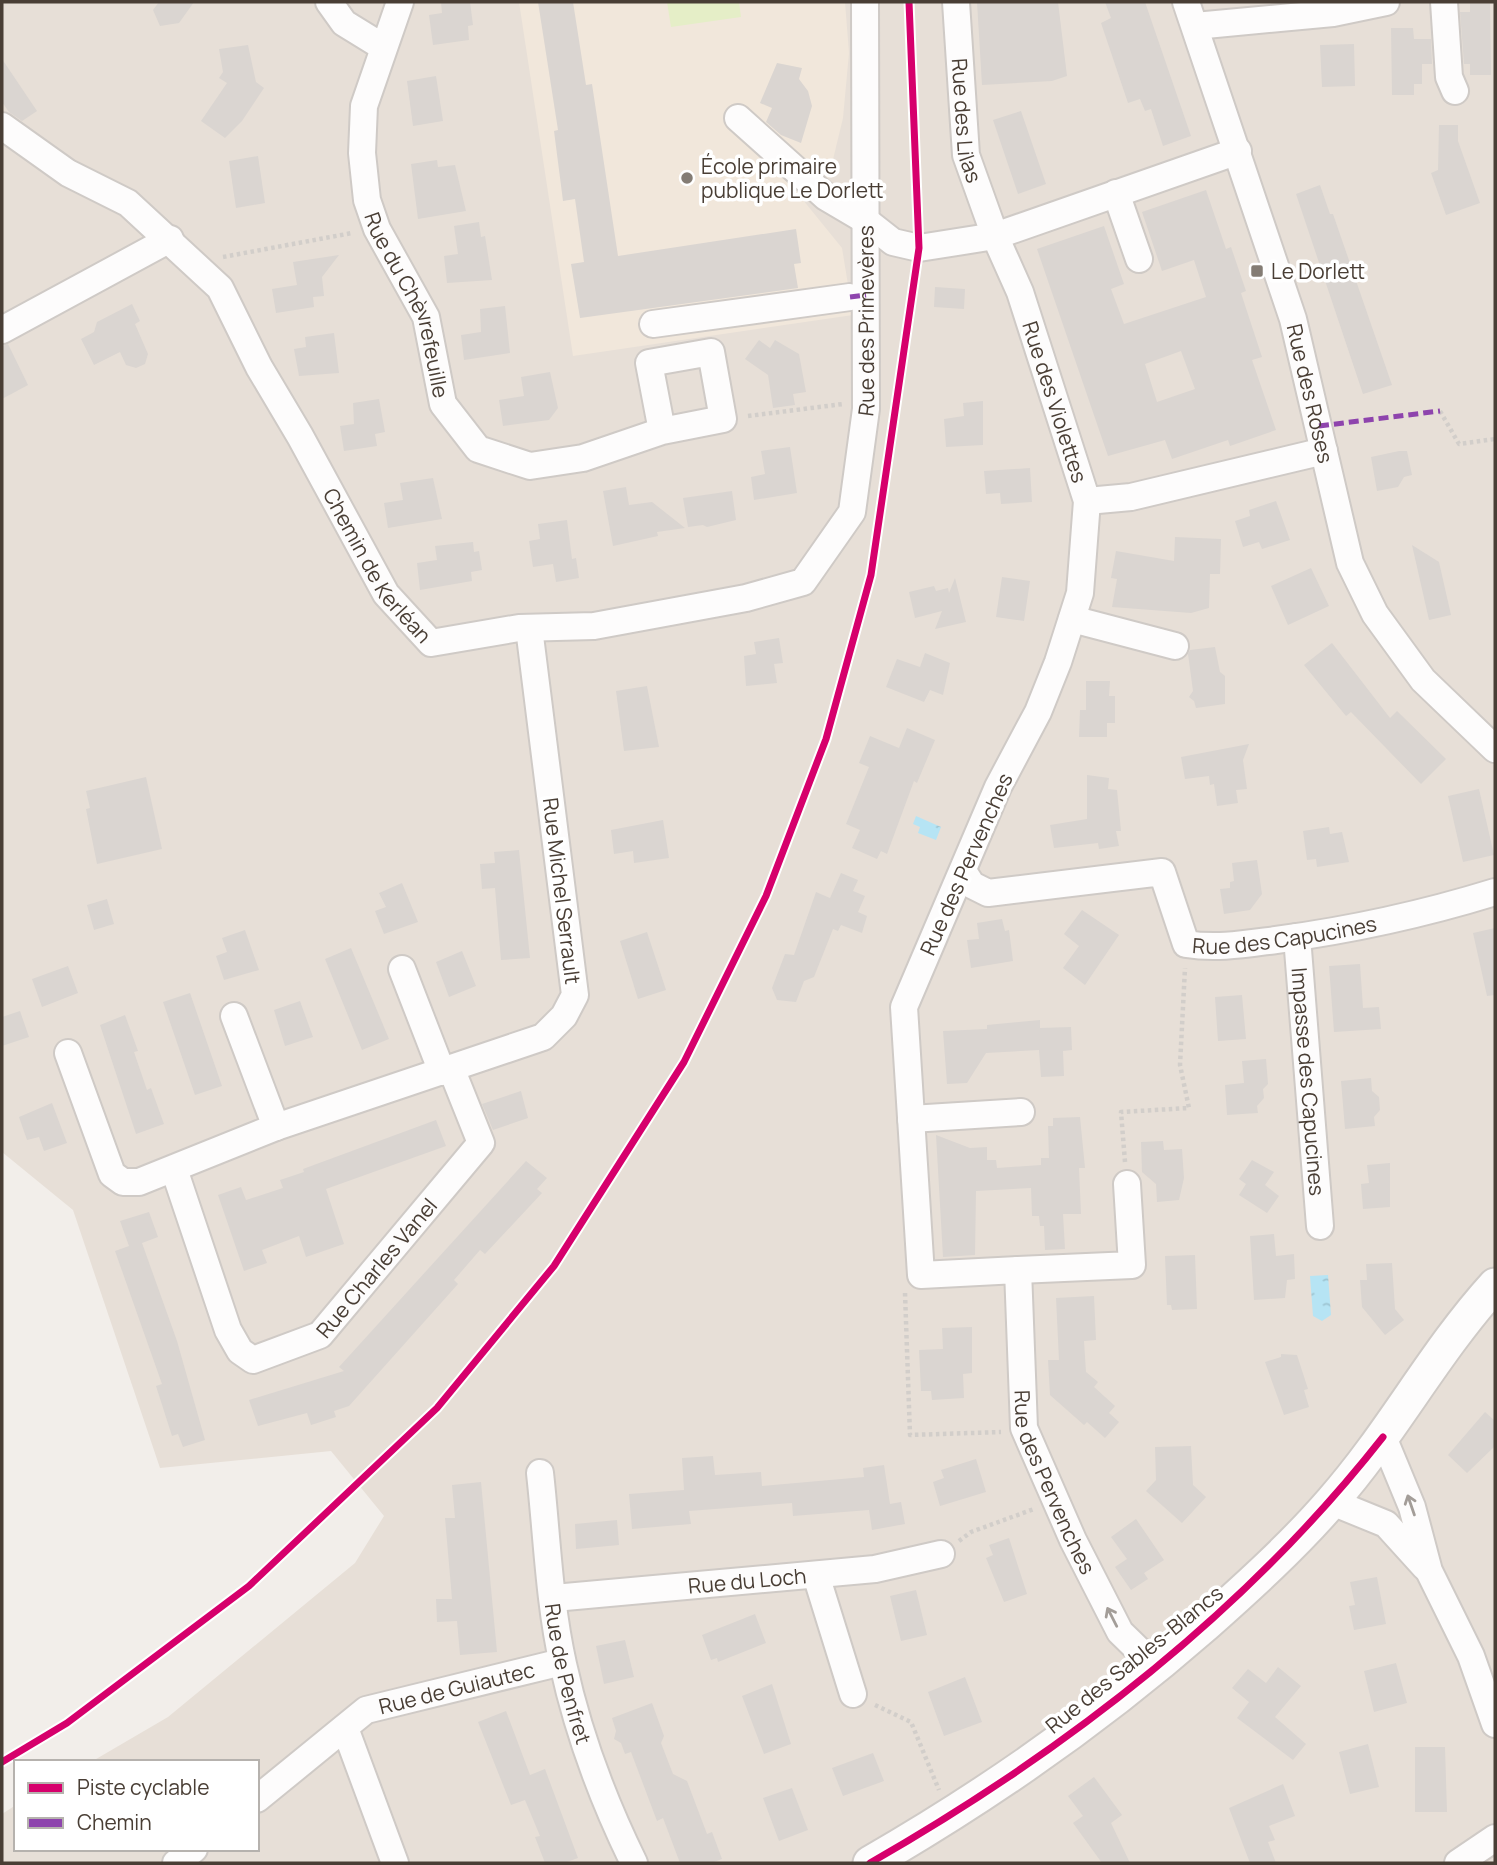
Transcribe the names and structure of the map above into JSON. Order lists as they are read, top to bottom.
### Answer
{
  "streets": {
    "street": [
      "Rue des Lilas",
      "Rue du Chèvrefeuille",
      "Rue des Primevères",
      "Rue des Roses",
      "Rue des Violettes",
      "Chemin de Kerléan",
      "Rue des Pervenches",
      "Rue Michel Serrault",
      "Rue des Capucines",
      "Impasse des Capucines",
      "Rue Charles Vanel",
      "Rue du Loch",
      "Rue des Sables-Blancs",
      "Rue de Penfret",
      "Rue de Guiautec"
    ]
  },
  "crossings": [
    ["Rue des Lilas", "Rue des Violettes"],
    ["Rue des Primevères", "Chemin de Kerléan"],
    ["Rue des Roses", "Rue des Violettes"],
    ["Rue des Violettes", "Rue des Pervenches"],
    ["Chemin de Kerléan", "Rue Michel Serrault"],
    ["Rue des Pervenches", "Rue des Capucines"],
    ["Rue des Pervenches", "Rue des Sables-Blancs"],
    ["Rue Michel Serrault", "Rue Charles Vanel"],
    ["Rue des Capucines", "Impasse des Capucines"],
    ["Rue du Loch", "Rue de Penfret"],
    ["Rue de Penfret", "Rue de Guiautec"]
  ],
  "places": {
    "other": ["École primaire publique Le Dorlett"],
    "transit": ["Le Dorlett"]
  },
  "legend": ["Piste cyclable", "Chemin"]
}
